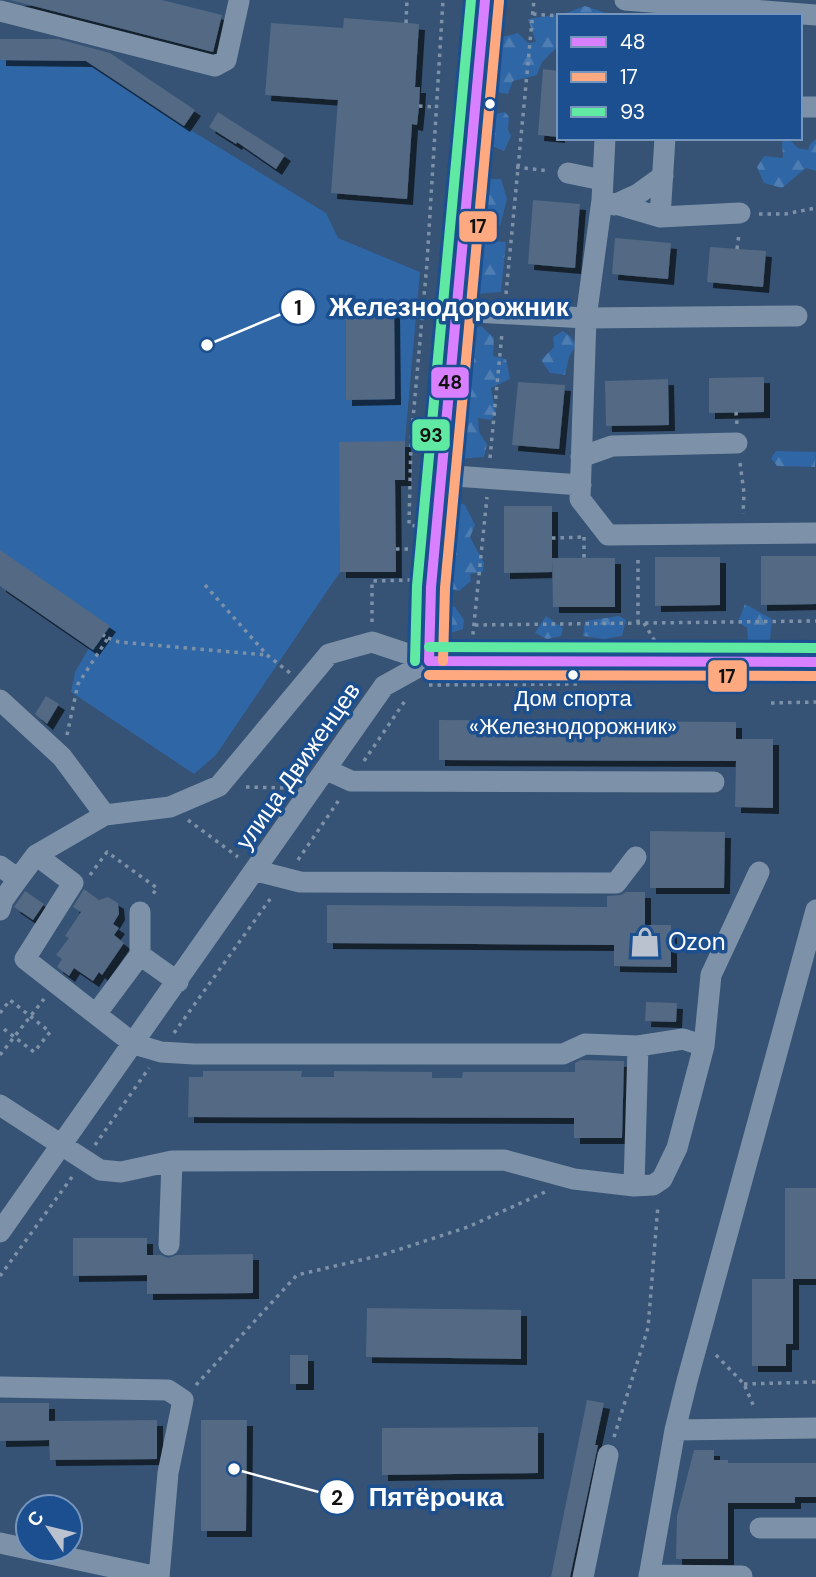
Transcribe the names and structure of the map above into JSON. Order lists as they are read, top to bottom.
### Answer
{
  "streets": {
    "street": ["улица Движенцев"]
  },
  "places": {
    "other": ["Железнодорожник", "Дом спорта «Железнодорожник»", "Пятёрочка"],
    "shop": ["Ozon"]
  },
  "lines": ["transit line 48", "transit line 93", "transit line 17"],
  "legend": ["48", "17", "93"],
  "north": "top left"
}
